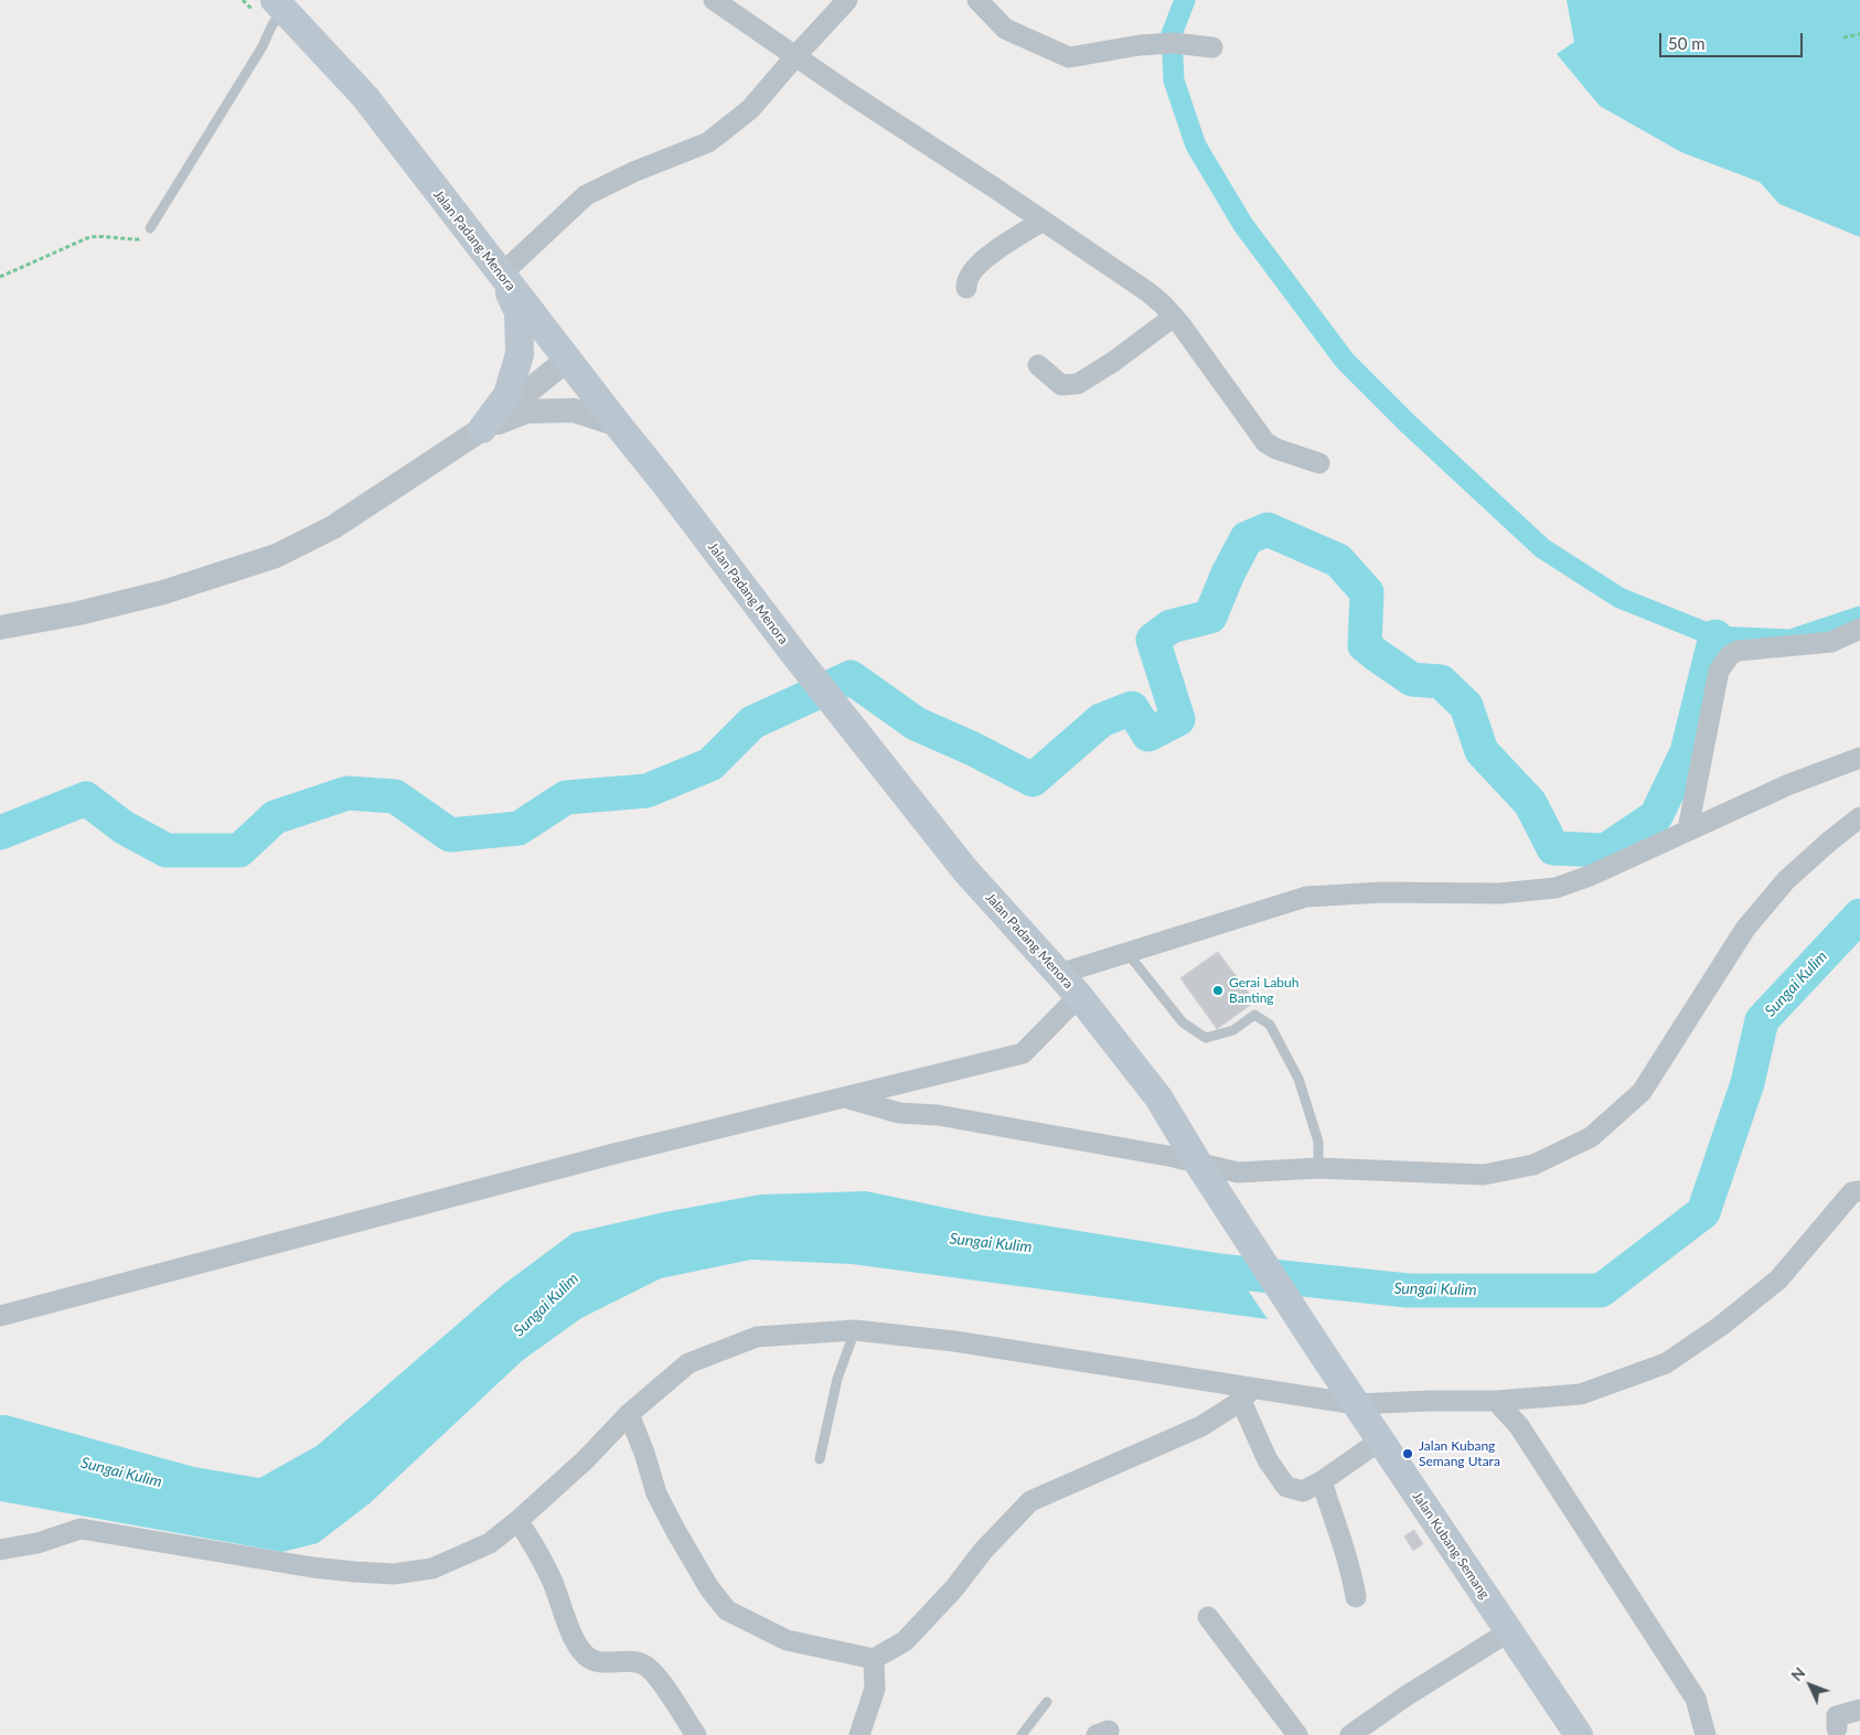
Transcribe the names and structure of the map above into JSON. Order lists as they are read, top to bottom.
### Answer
{
  "streets": {
    "main road": ["Jalan Padang Menora", "Jalan Kubang Semang"]
  },
  "crossings": [
    ["Jalan Padang Menora", "Jalan Kubang Semang"]
  ],
  "water": ["Sungai Kulim"],
  "places": ["Gerai Labuh Banting", "Jalan Kubang Semang Utara"],
  "scale_bar": "50 m",
  "north": "top left"
}
